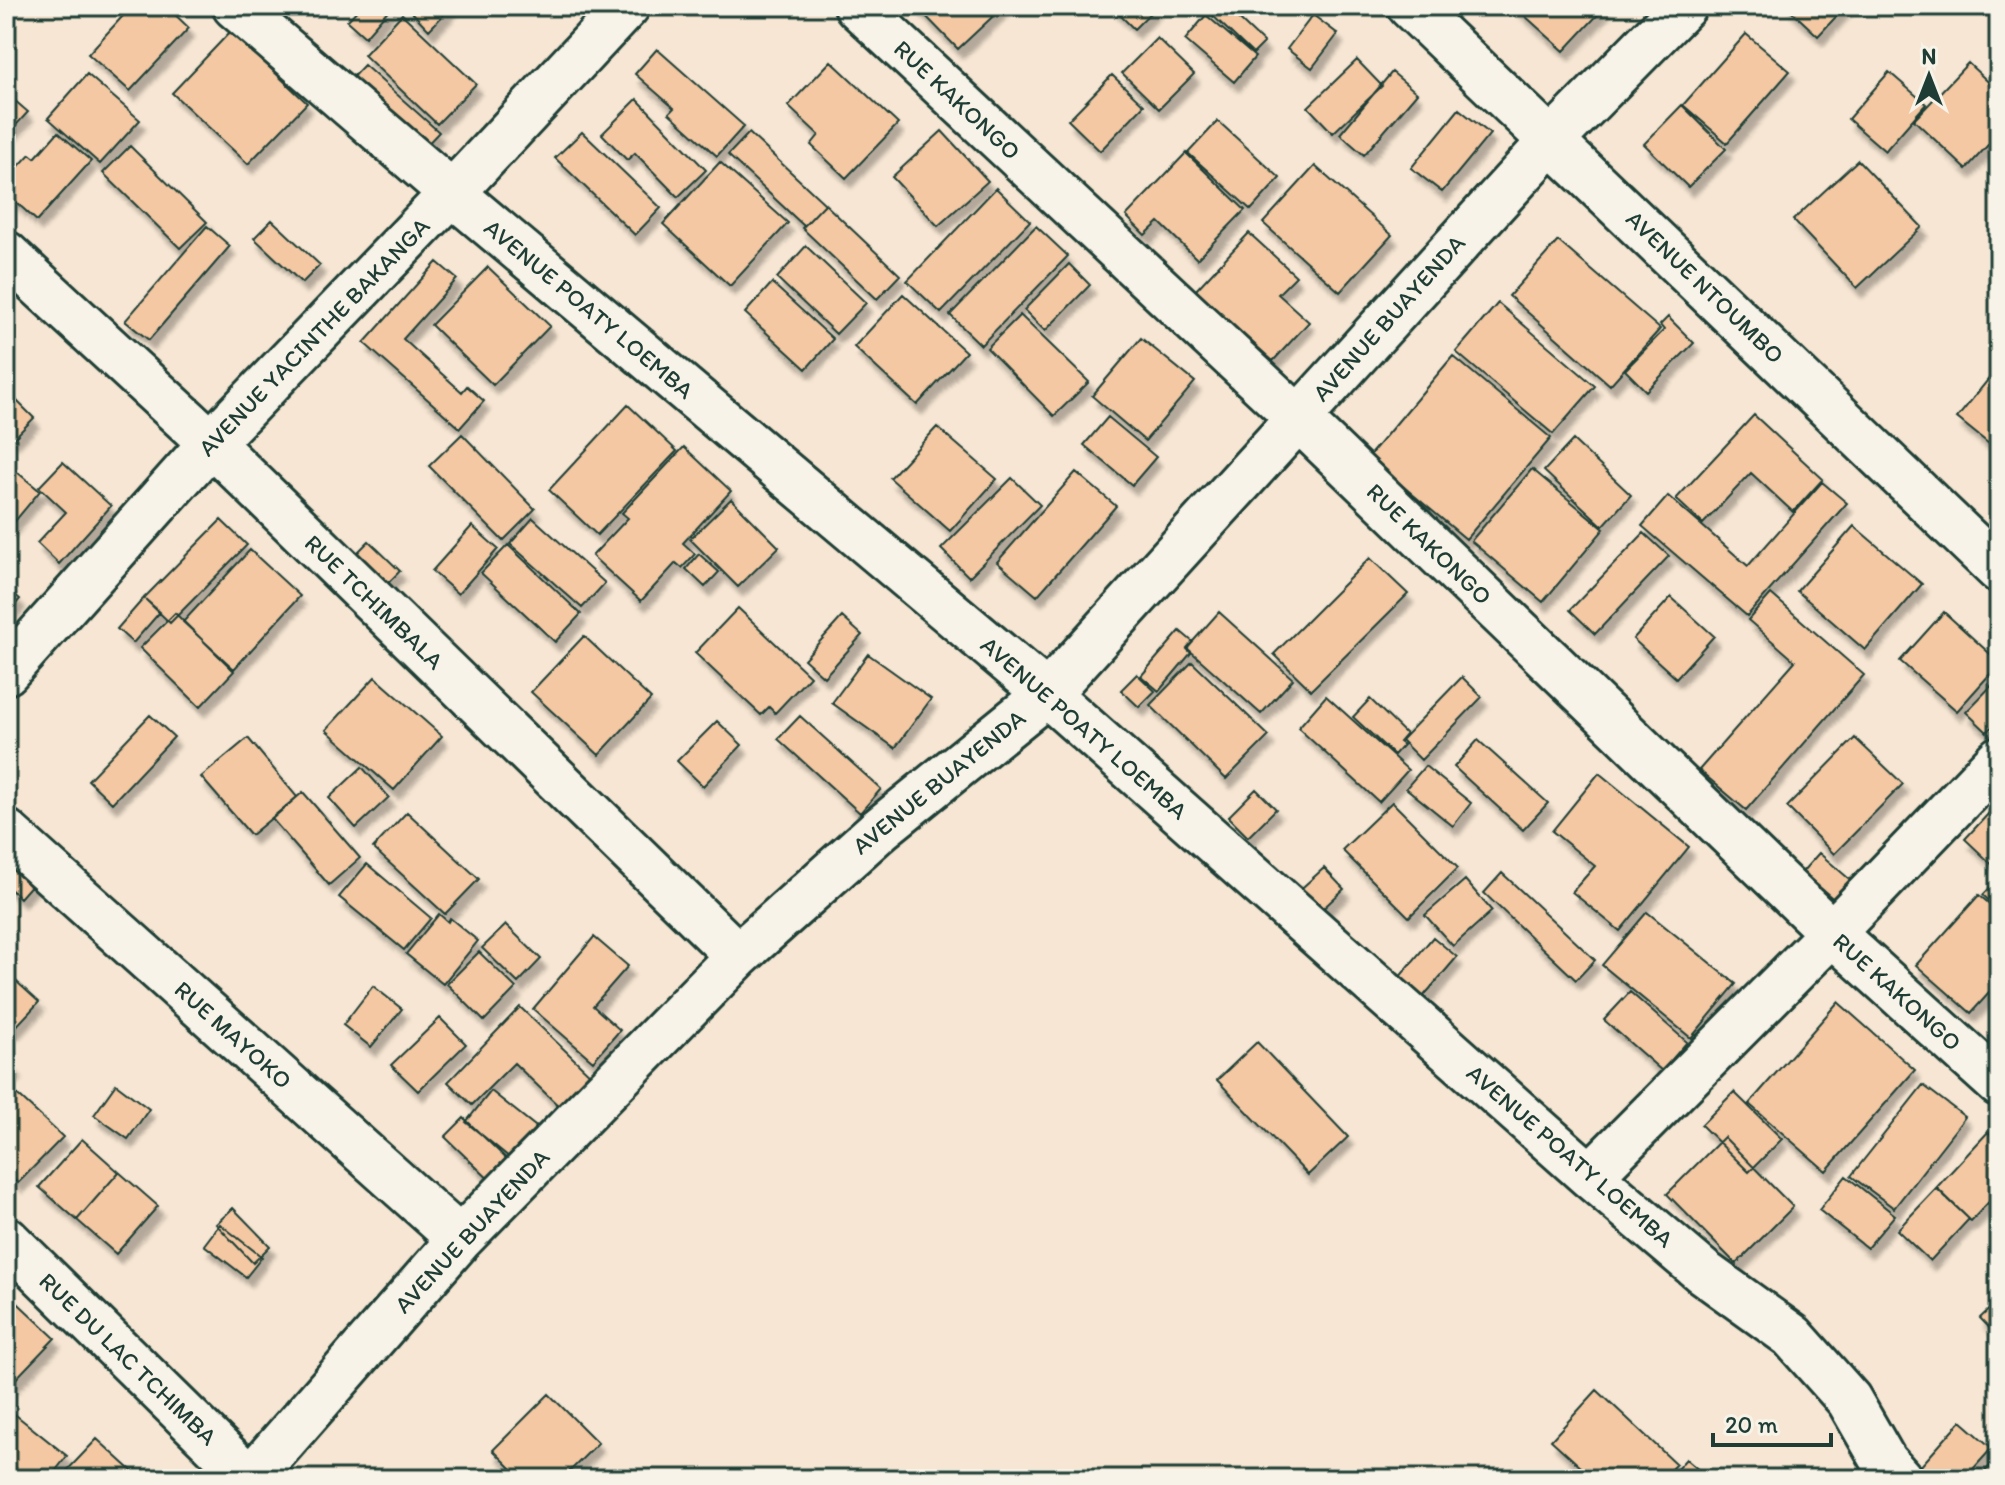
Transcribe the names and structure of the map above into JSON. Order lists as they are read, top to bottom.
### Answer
{
  "streets": {
    "street": [
      "RUE KAKONGO",
      "AVENUE NTOUMBO",
      "AVENUE POATY LOEMBA",
      "AVENUE BUAYENDA",
      "AVENUE YACINTHE BAKANGA",
      "RUE TCHIMBALA",
      "RUE MAYOKO",
      "RUE DU LAC TCHIMBA"
    ]
  },
  "crossings": [
    ["RUE KAKONGO", "AVENUE BUAYENDA"],
    ["AVENUE NTOUMBO", "AVENUE BUAYENDA"],
    ["AVENUE POATY LOEMBA", "AVENUE BUAYENDA"],
    ["AVENUE POATY LOEMBA", "AVENUE YACINTHE BAKANGA"],
    ["AVENUE BUAYENDA", "RUE TCHIMBALA"],
    ["AVENUE BUAYENDA", "RUE MAYOKO"],
    ["AVENUE BUAYENDA", "RUE DU LAC TCHIMBA"],
    ["AVENUE YACINTHE BAKANGA", "RUE TCHIMBALA"]
  ],
  "scale_bar": "20 m",
  "north": "top"
}
